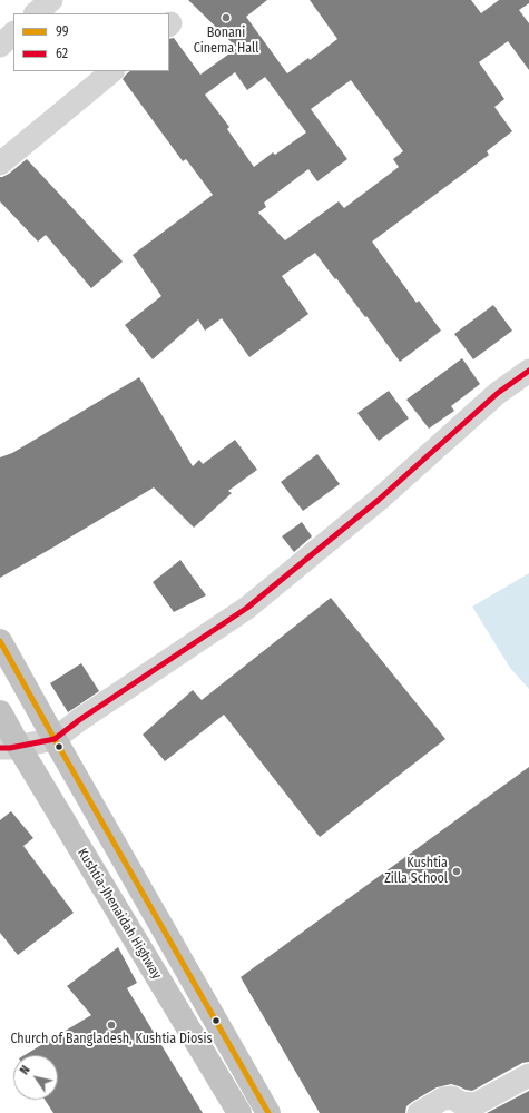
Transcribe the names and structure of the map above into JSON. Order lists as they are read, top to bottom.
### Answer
{
  "streets": {
    "highway": ["Kushtia-Jhenaidah Highway"]
  },
  "places": ["Bonani Cinema Hall", "Kushtia Zilla School", "Church of Bangladesh, Kushtia Diosis"],
  "lines": ["transit line 62", "transit line 99"],
  "legend": ["99", "62"],
  "north": "top left"
}
